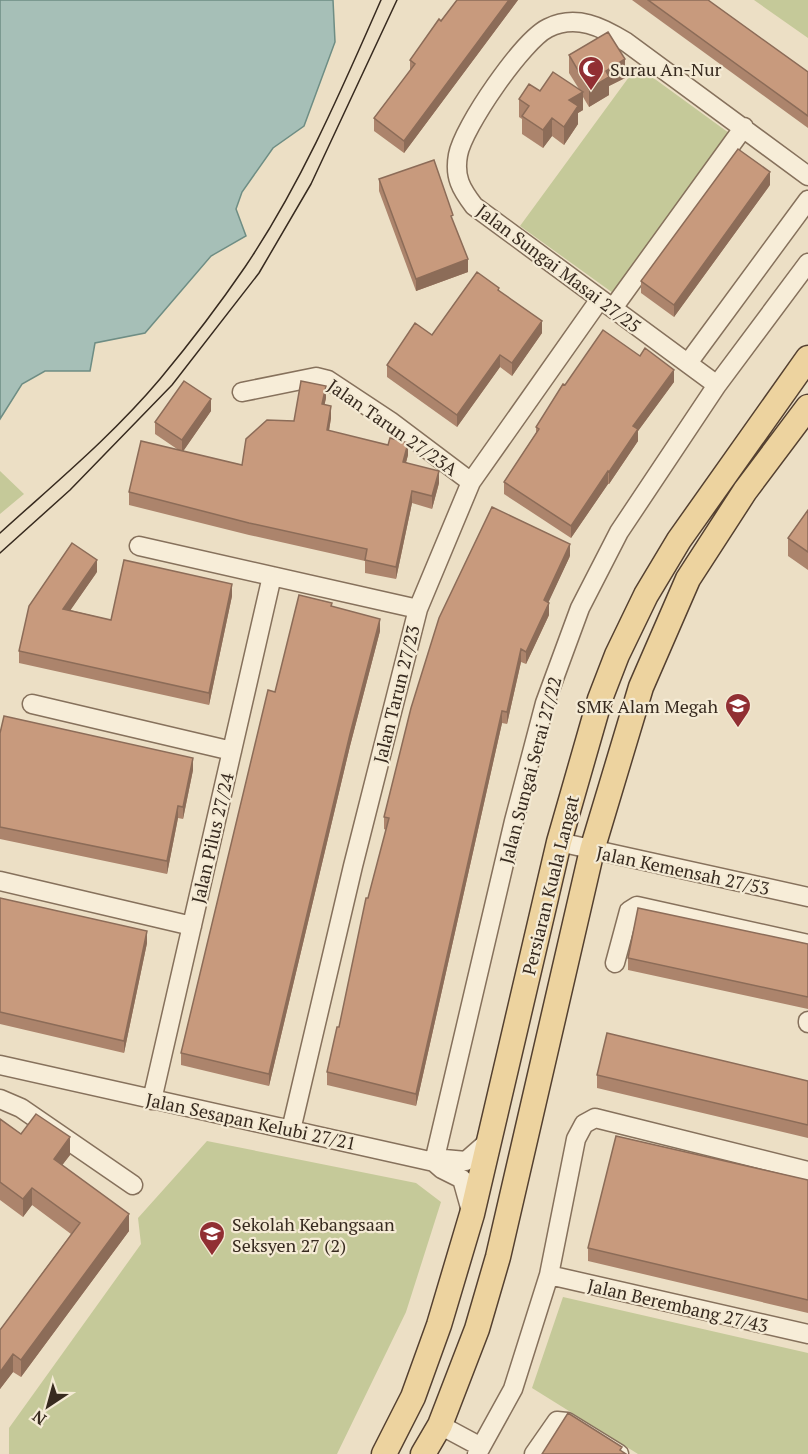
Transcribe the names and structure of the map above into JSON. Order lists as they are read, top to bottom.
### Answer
{
  "streets": {
    "main road": ["Persiaran Kuala Langat"],
    "street": [
      "Jalan Sungai Masai 27/25",
      "Jalan Tarun 27/23A",
      "Jalan Tarun 27/23",
      "Jalan Sungai Serai 27/22",
      "Jalan Pilus 27/24",
      "Jalan Kemensah 27/53",
      "Jalan Sesapan Kelubi 27/21",
      "Jalan Berembang 27/43"
    ]
  },
  "crossings": [
    ["Jalan Sungai Masai 27/25", "Jalan Tarun 27/23"],
    ["Jalan Sungai Masai 27/25", "Jalan Sungai Serai 27/22"],
    ["Jalan Tarun 27/23A", "Jalan Tarun 27/23"],
    ["Jalan Tarun 27/23", "Jalan Sesapan Kelubi 27/21"],
    ["Jalan Sungai Serai 27/22", "Jalan Sesapan Kelubi 27/21"],
    ["Jalan Pilus 27/24", "Jalan Sesapan Kelubi 27/21"],
    ["Jalan Kemensah 27/53", "Persiaran Kuala Langat"],
    ["Persiaran Kuala Langat", "Jalan Sesapan Kelubi 27/21"]
  ],
  "places": {
    "mosque": ["Surau An-Nur"],
    "school or university": ["SMK Alam Megah", "Sekolah Kebangsaan Seksyen 27 (2)"]
  },
  "north": "bottom left"
}
